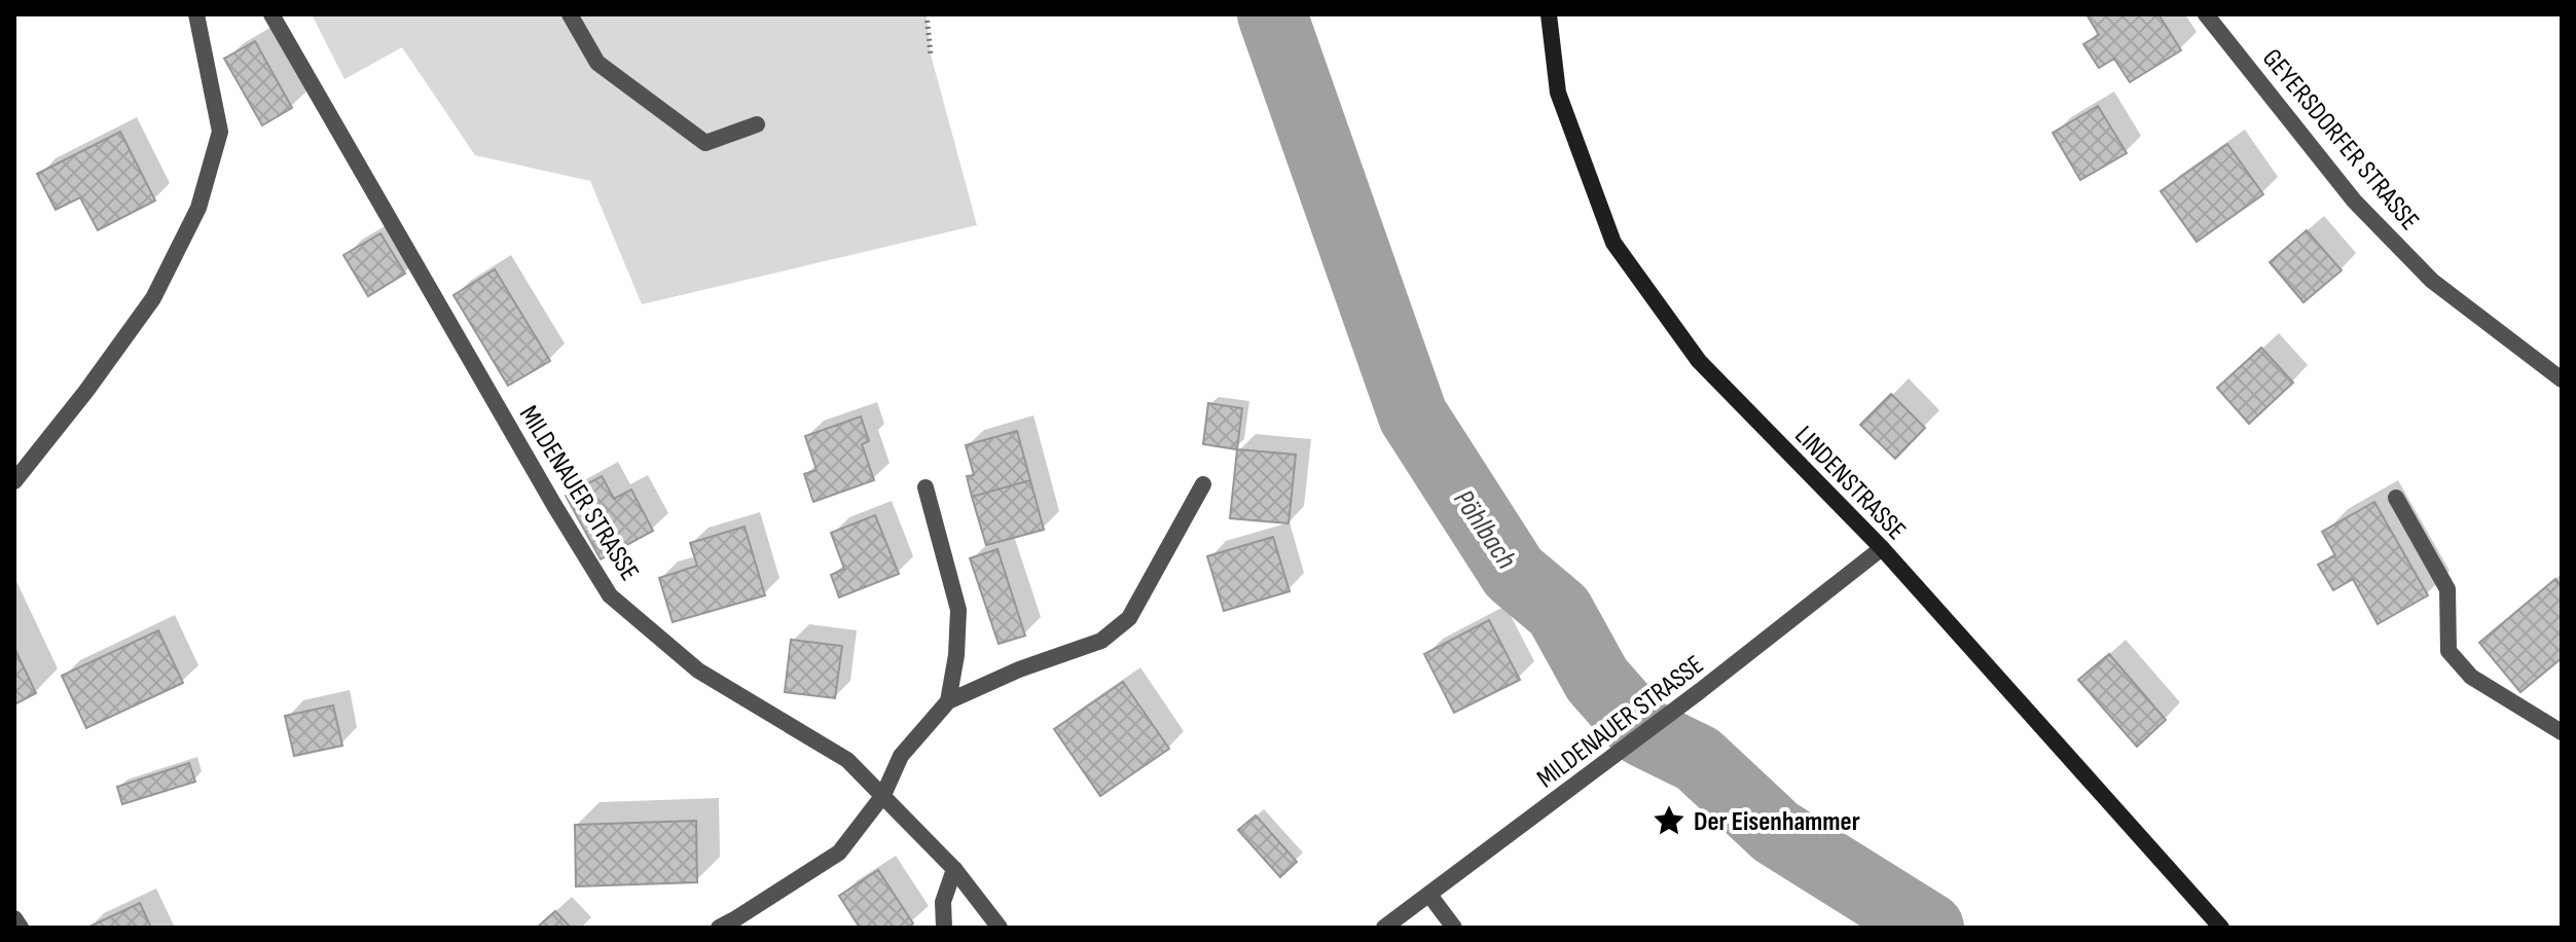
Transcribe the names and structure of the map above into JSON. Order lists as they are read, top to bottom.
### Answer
{
  "streets": {
    "main road": ["LINDENSTRASSE"],
    "street": ["GEYERSDORFER STRASSE", "MILDENAUER STRASSE"]
  },
  "crossings": [
    ["LINDENSTRASSE", "MILDENAUER STRASSE"]
  ],
  "water": ["Pöhlbach"],
  "places": {
    "place": ["Der Eisenhammer"]
  }
}
